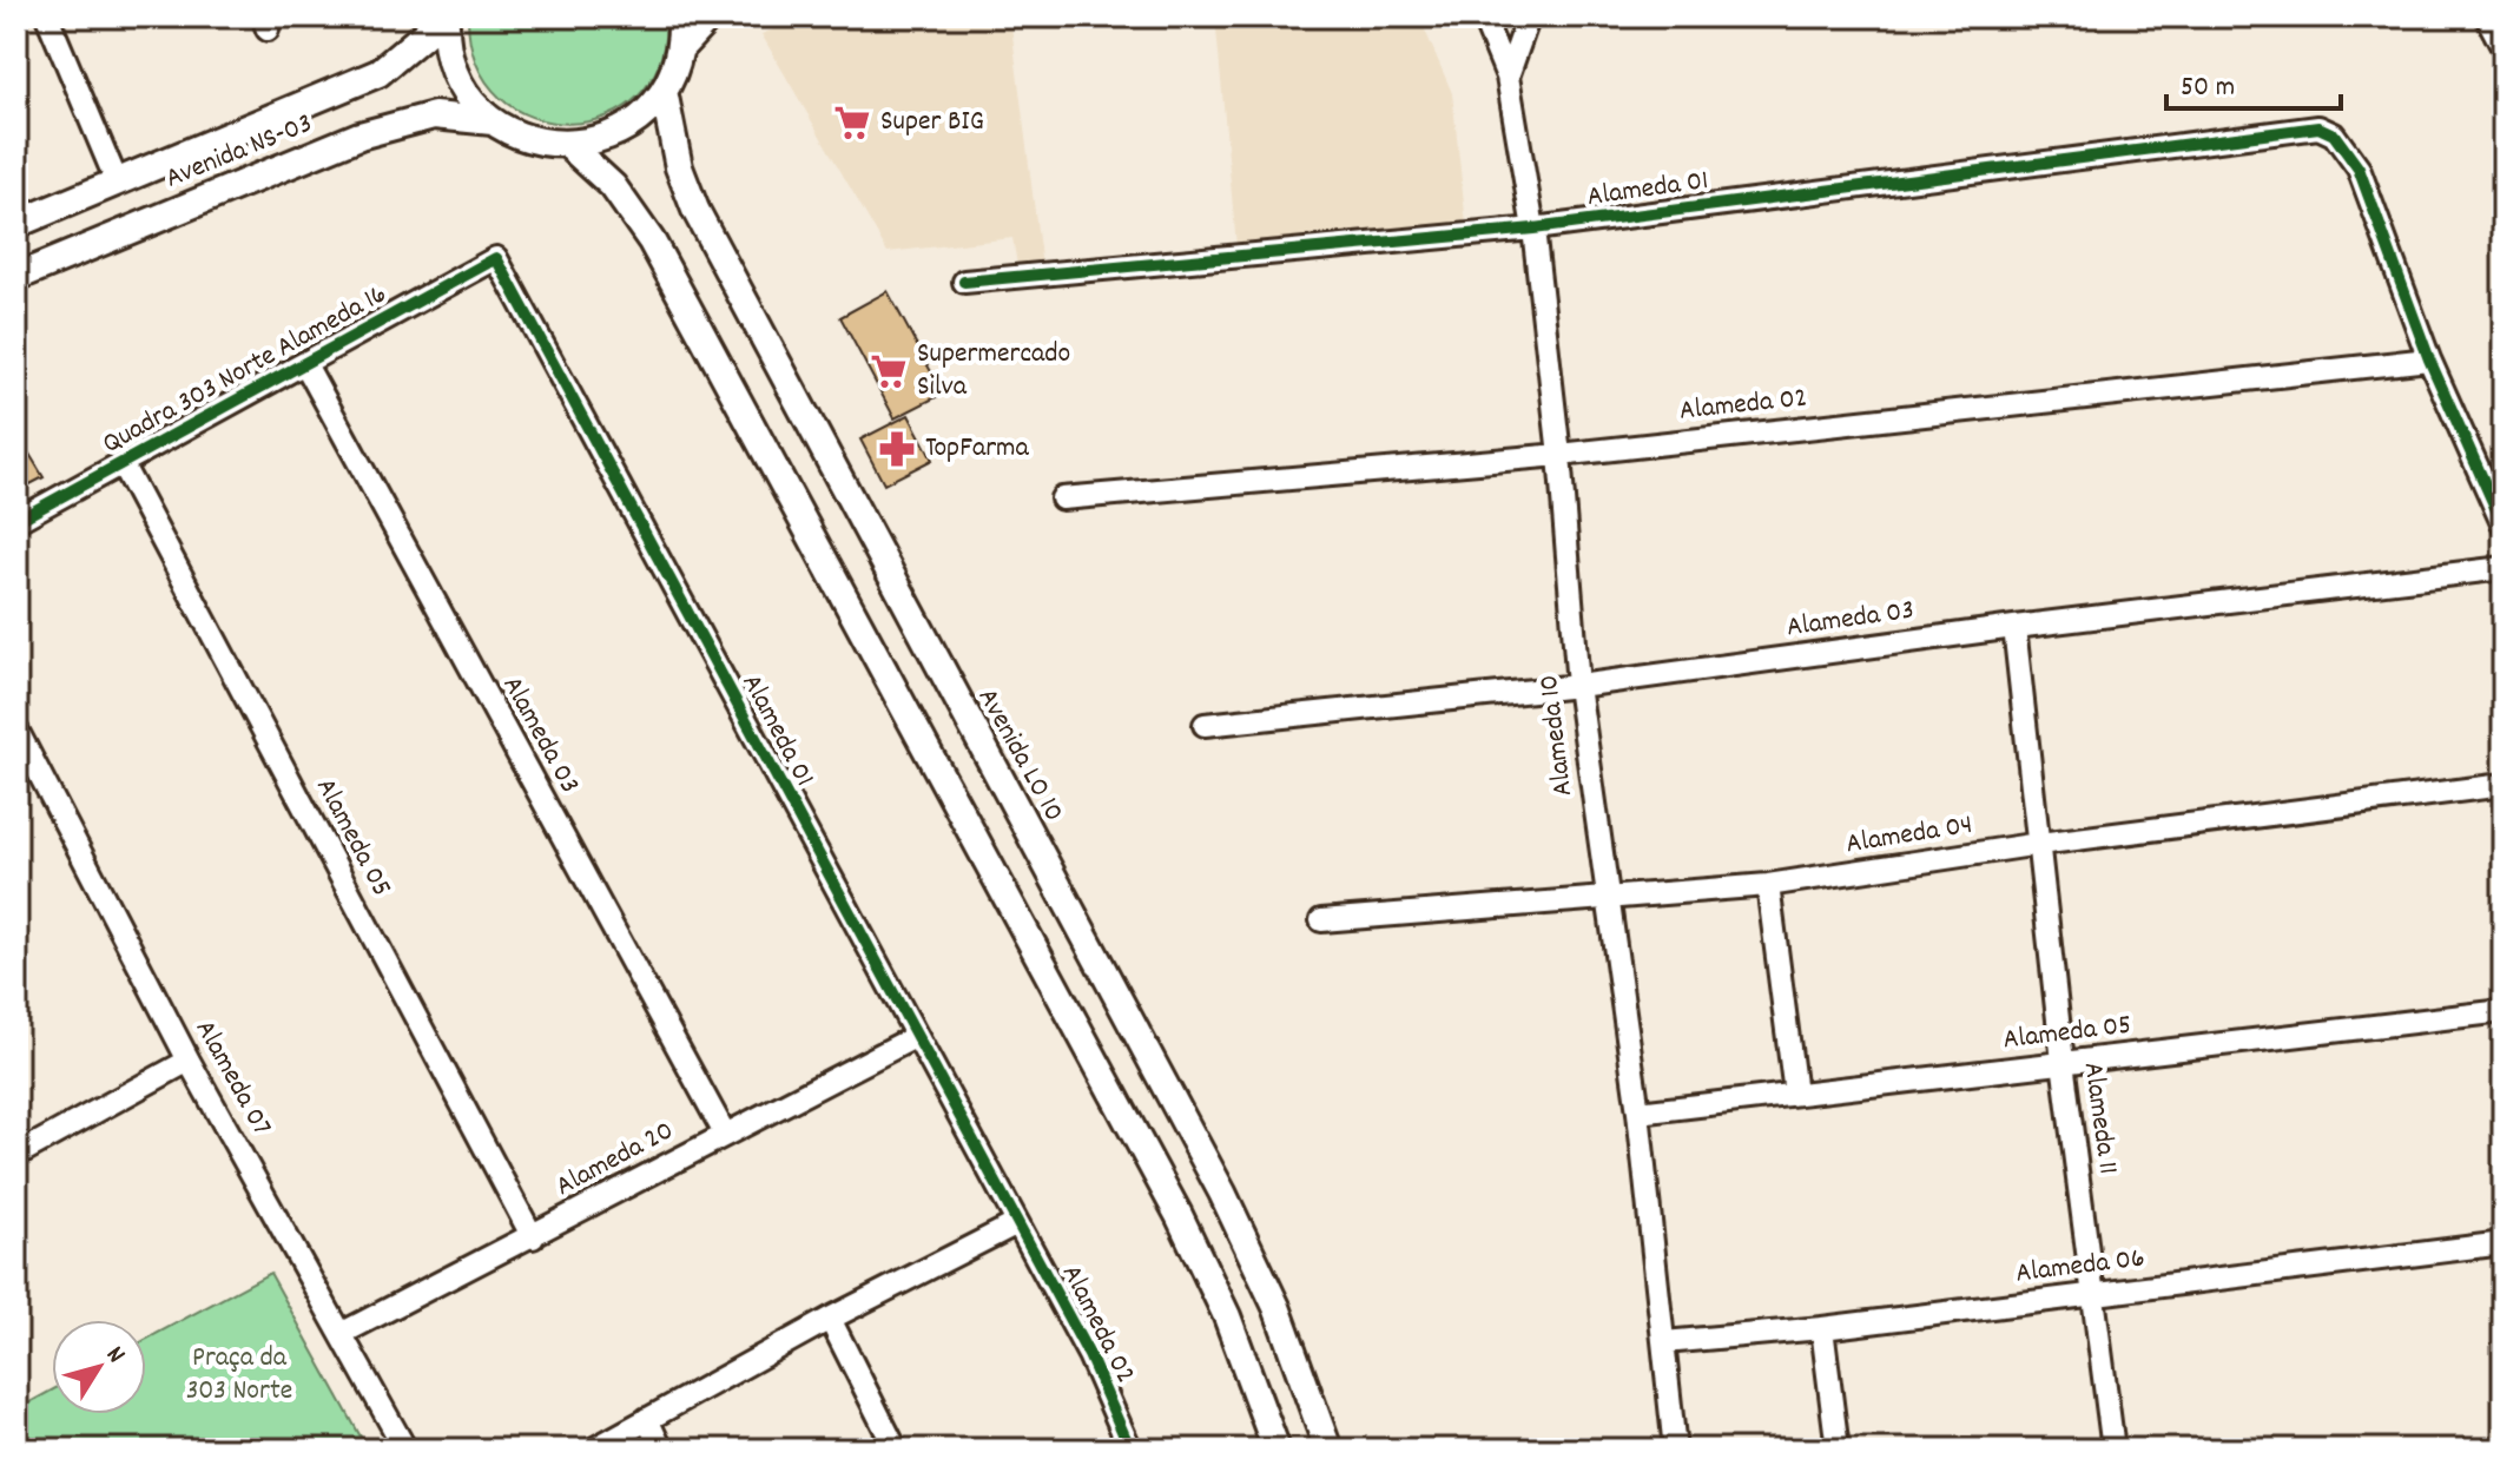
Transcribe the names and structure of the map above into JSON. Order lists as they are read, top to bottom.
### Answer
{
  "streets": {
    "street": [
      "Avenida NS-03",
      "Alameda 01",
      "Quadra 303 Norte Alameda 16",
      "Alameda 02",
      "Alameda 03",
      "Alameda 10",
      "Avenida LO 10",
      "Alameda 04",
      "Alameda 05",
      "Alameda 07",
      "Alameda 11",
      "Alameda 20",
      "Alameda 06"
    ]
  },
  "crossings": [
    ["Alameda 01", "Quadra 303 Norte Alameda 16"],
    ["Alameda 01", "Alameda 02"],
    ["Alameda 01", "Alameda 10"],
    ["Alameda 01", "Alameda 20"],
    ["Quadra 303 Norte Alameda 16", "Alameda 03"],
    ["Quadra 303 Norte Alameda 16", "Alameda 05"],
    ["Alameda 02", "Alameda 10"],
    ["Alameda 03", "Alameda 10"],
    ["Alameda 03", "Alameda 11"],
    ["Alameda 03", "Alameda 20"],
    ["Alameda 10", "Alameda 04"],
    ["Alameda 10", "Alameda 05"],
    ["Alameda 10", "Alameda 06"],
    ["Alameda 04", "Alameda 11"],
    ["Alameda 05", "Alameda 11"],
    ["Alameda 05", "Alameda 20"],
    ["Alameda 07", "Alameda 20"],
    ["Alameda 11", "Alameda 06"]
  ],
  "parks": ["Praça da 303 Norte"],
  "places": {
    "supermarket": ["Super BIG", "Supermercado Silva"],
    "pharmacy": ["TopFarma"]
  },
  "scale_bar": "50 m",
  "north": "top right"
}
